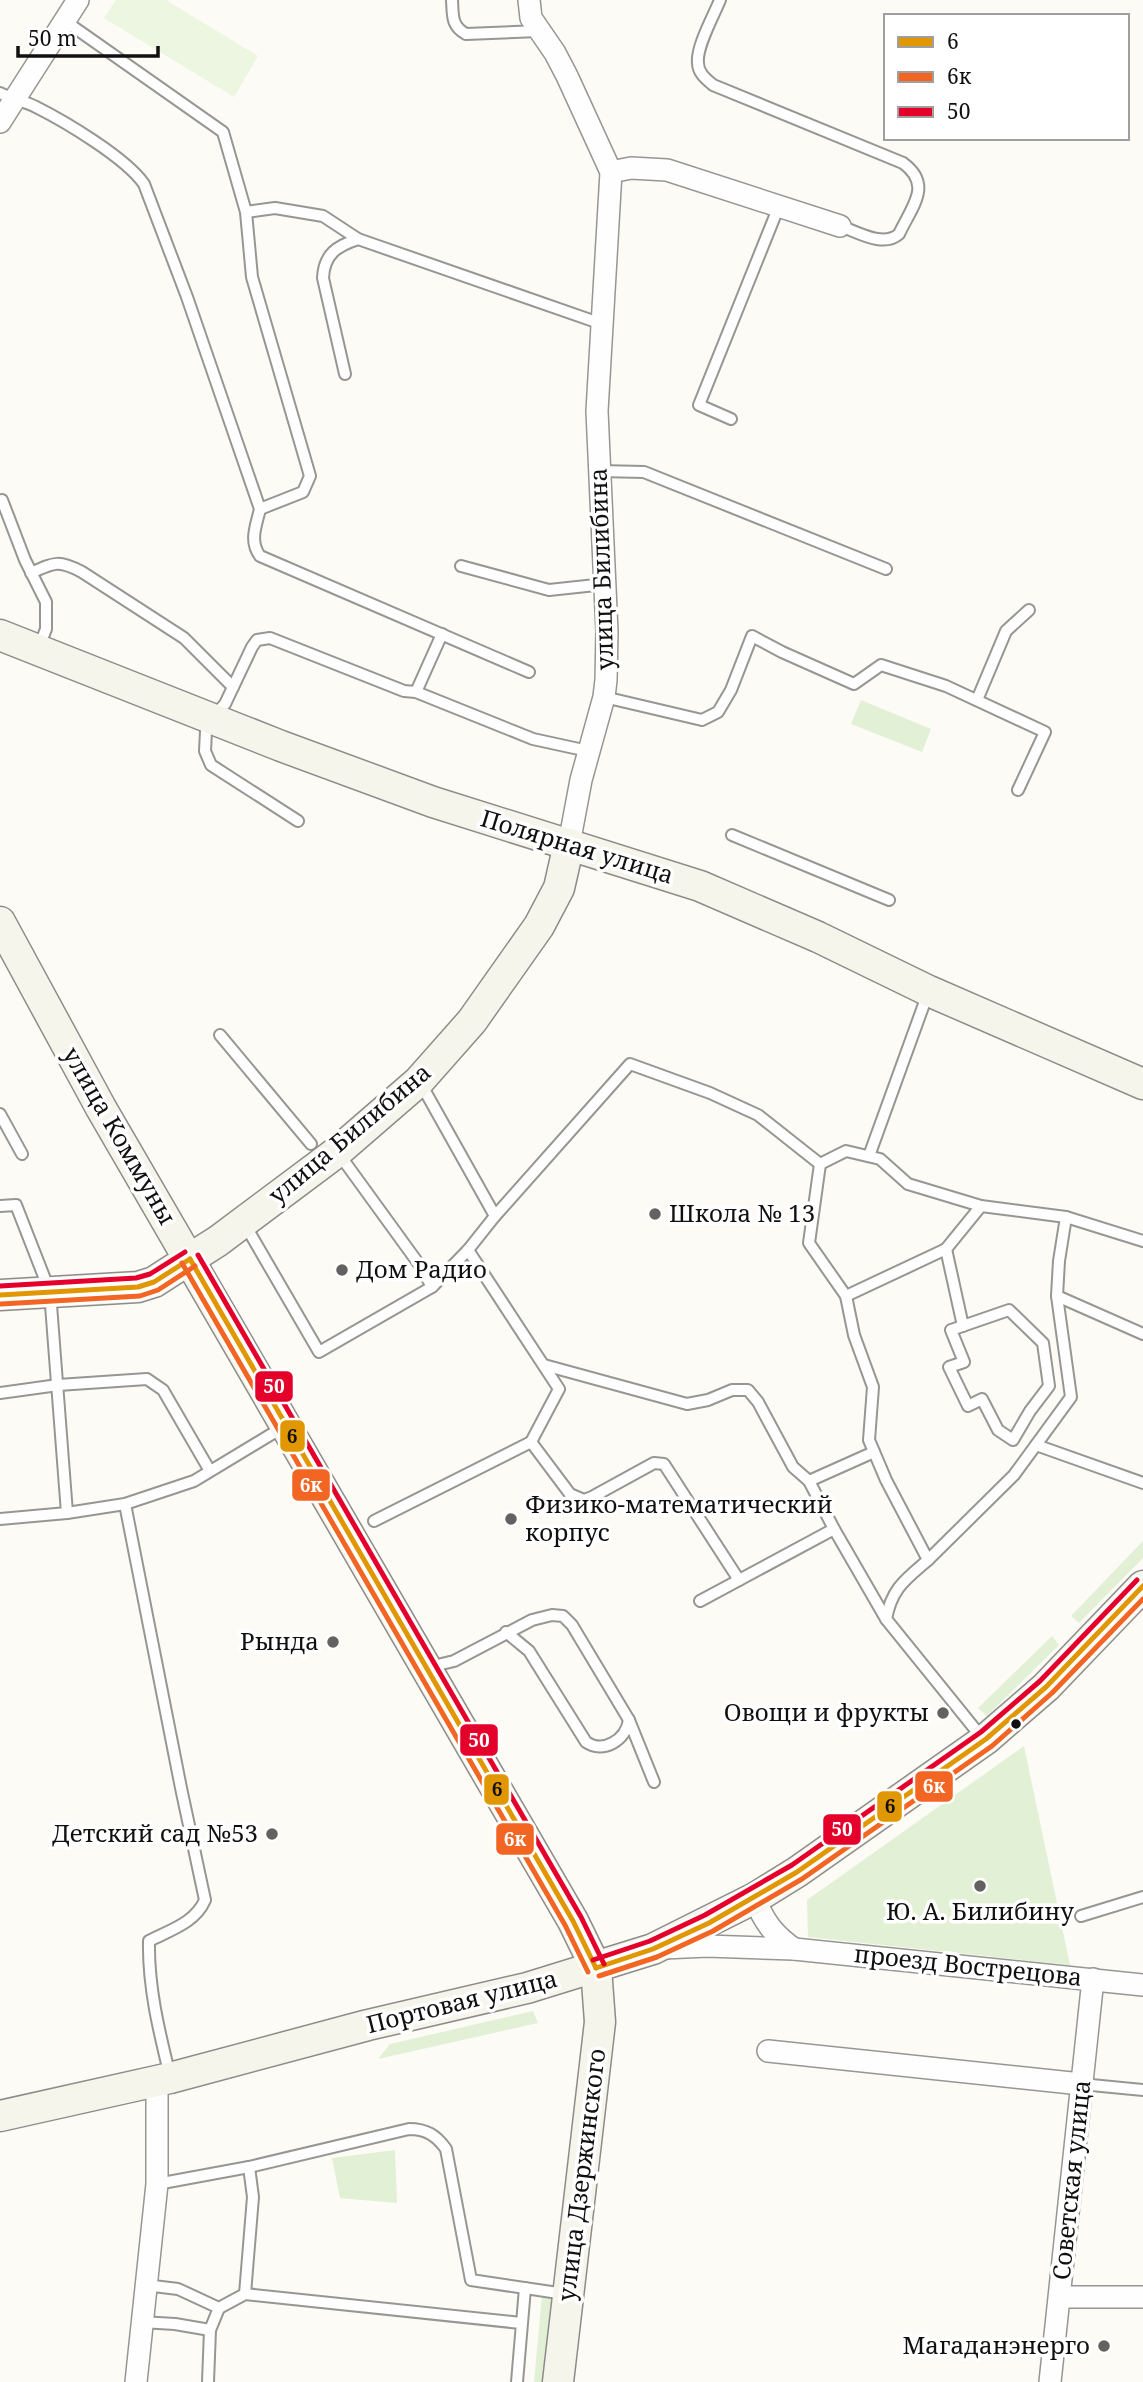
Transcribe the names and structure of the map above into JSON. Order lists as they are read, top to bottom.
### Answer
{
  "streets": {
    "main road": [
      "улица Билибина",
      "Полярная улица",
      "улица Коммуны",
      "Портовая улица",
      "улица Дзержинского"
    ],
    "street": ["проезд Вострецова", "Советская улица"]
  },
  "crossings": [
    ["улица Билибина", "Полярная улица"],
    ["улица Билибина", "улица Коммуны"],
    ["улица Коммуны", "Портовая улица"],
    ["улица Коммуны", "улица Дзержинского"],
    ["проезд Вострецова", "Портовая улица"],
    ["проезд Вострецова", "Советская улица"],
    ["Портовая улица", "улица Дзержинского"]
  ],
  "places": [
    "Школа № 13",
    "Дом Радио",
    "Физико-математический корпус",
    "Рында",
    "Овощи и фрукты",
    "Детский сад №53",
    "Ю. А. Билибину",
    "Магаданэнерго"
  ],
  "lines": ["transit line 50", "transit line 6", "transit line 6к"],
  "legend": ["6", "6к", "50"],
  "scale_bar": "50 m"
}
